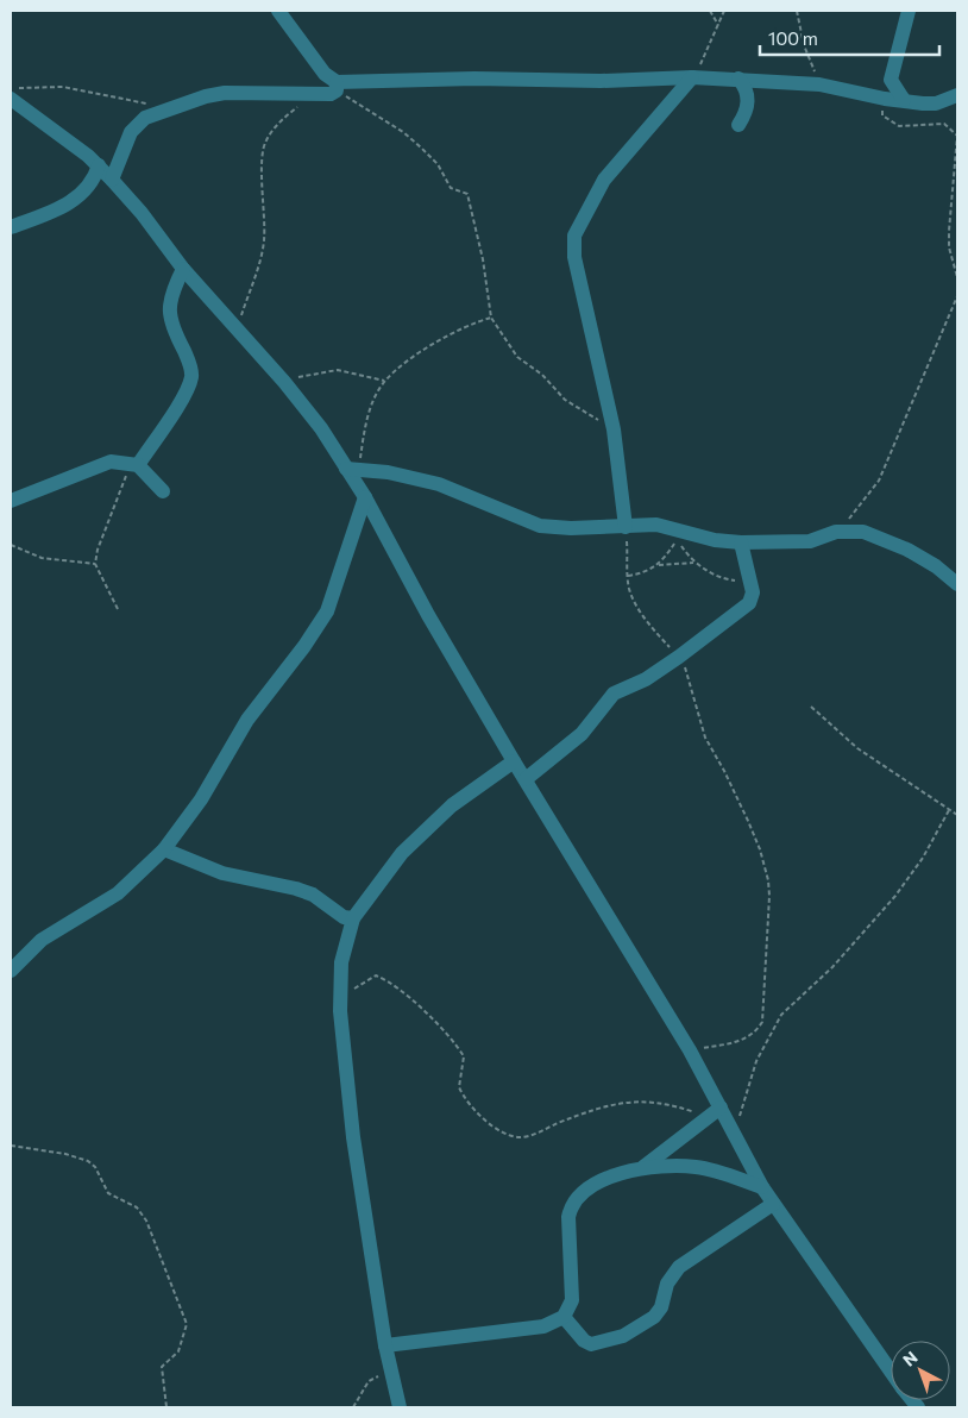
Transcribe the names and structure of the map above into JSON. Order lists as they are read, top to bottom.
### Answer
{
  "scale_bar": "100 m",
  "north": "top left"
}
